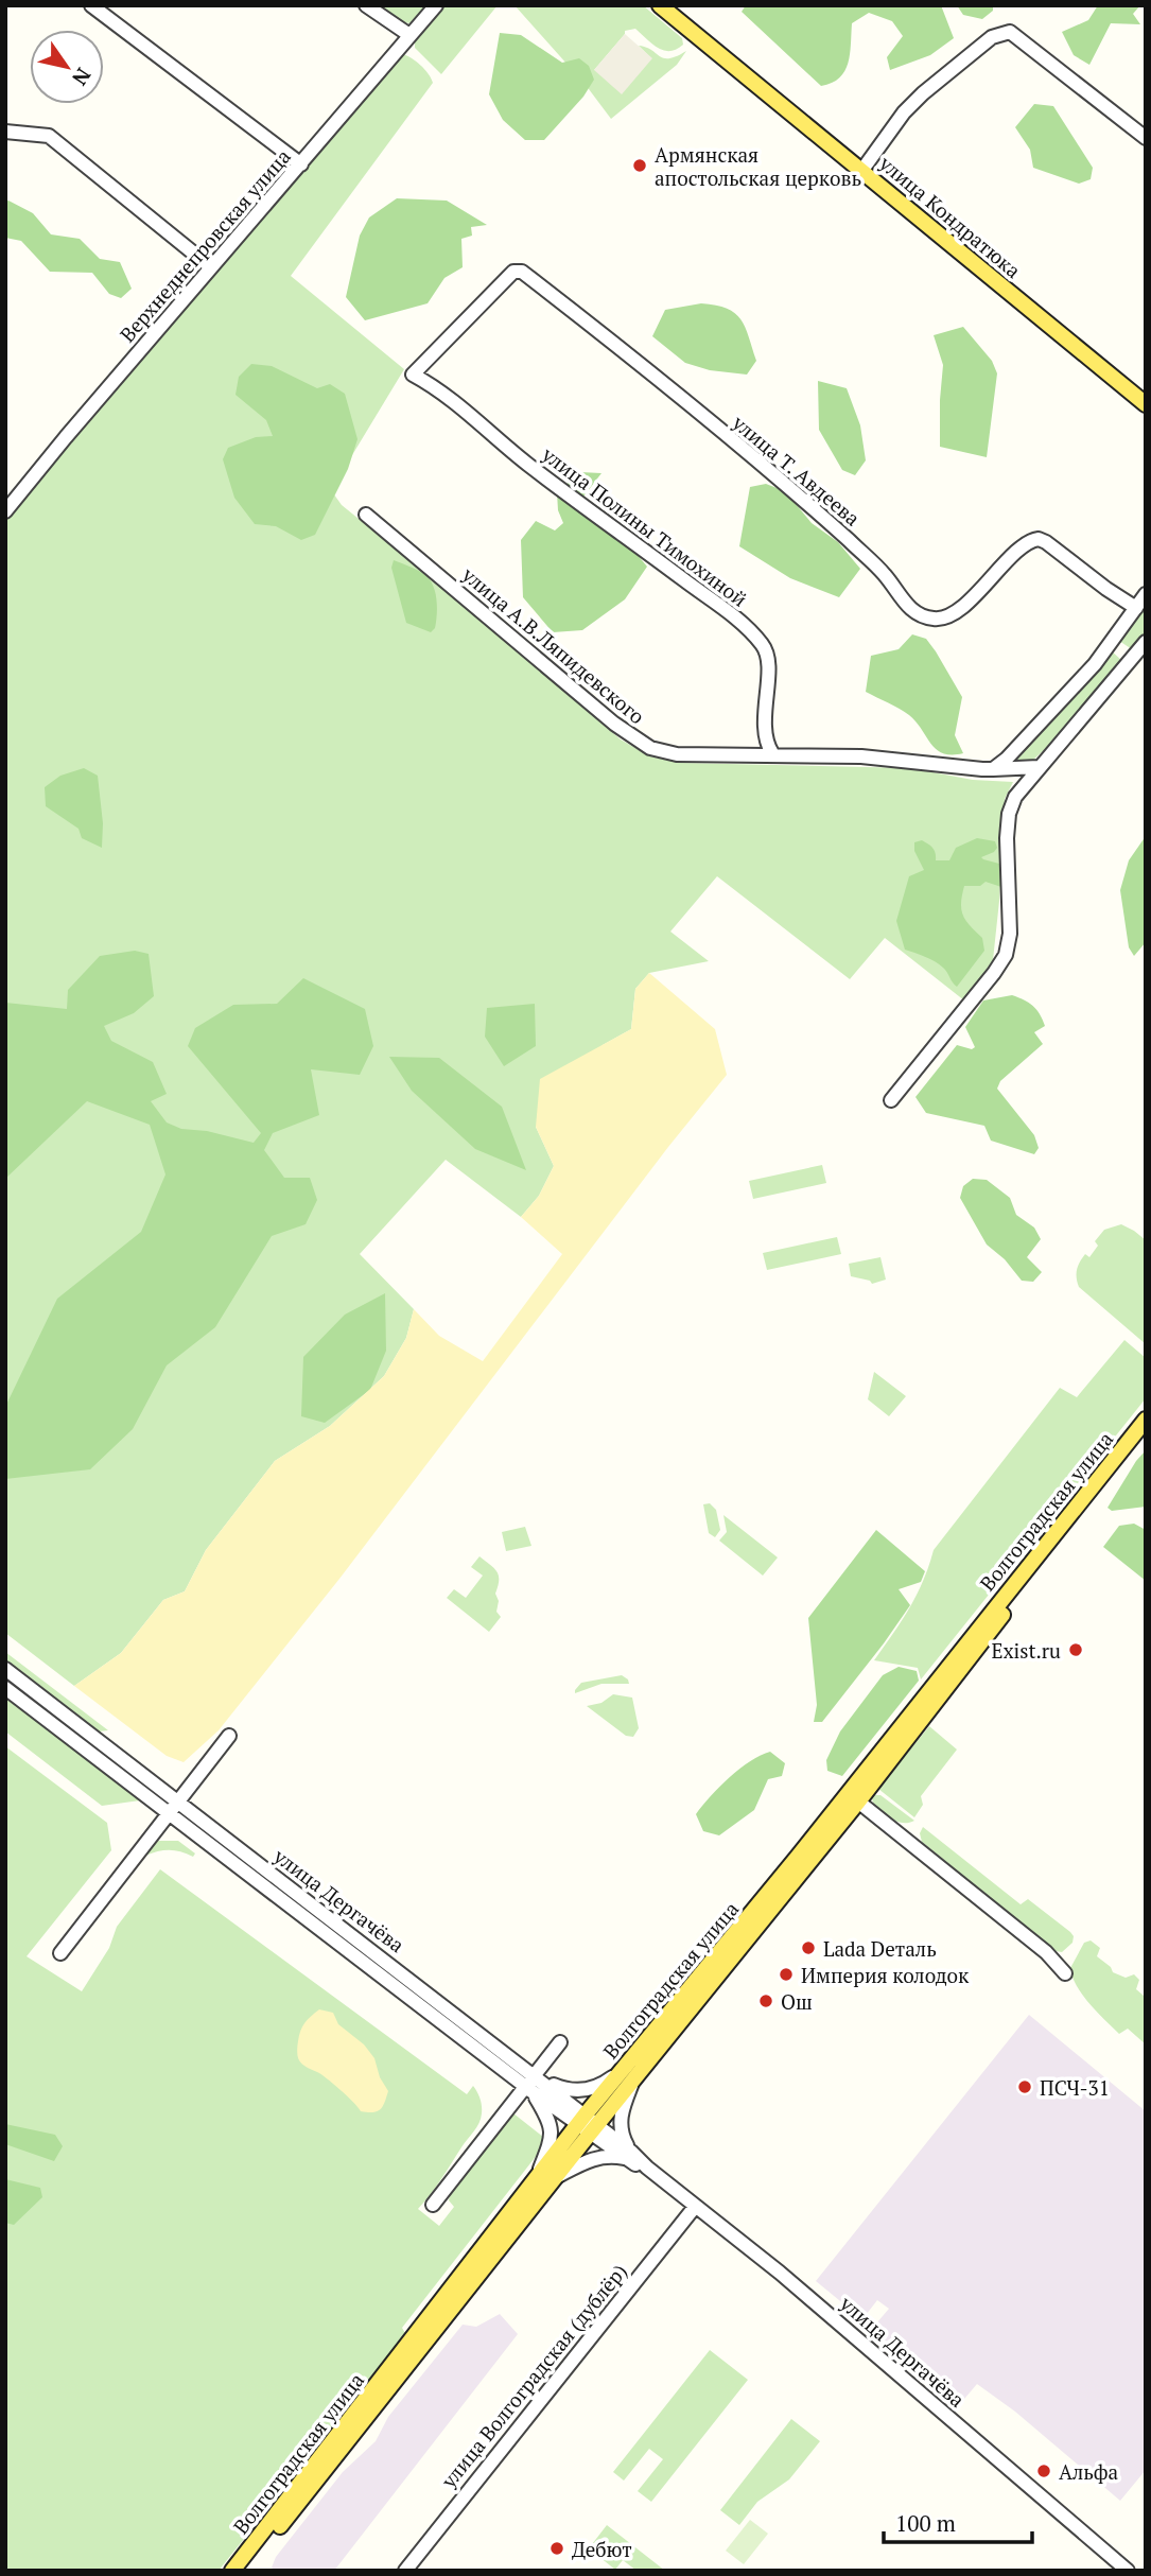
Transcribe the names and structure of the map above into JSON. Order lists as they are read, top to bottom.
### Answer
{
  "streets": {
    "main road": ["улица Кондратюка", "Волгоградская улица"],
    "street": [
      "Верхнеднепровская улица",
      "улица Т. Авдеева",
      "улица Полины Тимохиной",
      "улица А.В.Ляпидевского",
      "улица Дергачёва",
      "улица Волгоградская (дублёр)"
    ]
  },
  "crossings": [
    ["улица Т. Авдеева", "улица Полины Тимохиной"],
    ["улица Полины Тимохиной", "улица А.В.Ляпидевского"],
    ["Волгоградская улица", "улица Дергачёва"],
    ["улица Дергачёва", "улица Волгоградская (дублёр)"]
  ],
  "places": [
    "Армянская апостольская церковь",
    "Exist.ru",
    "Lada Dеталь",
    "Империя колодок",
    "Ош",
    "ПСЧ-31",
    "Альфа",
    "Дебют"
  ],
  "scale_bar": "100 m",
  "north": "bottom right"
}
